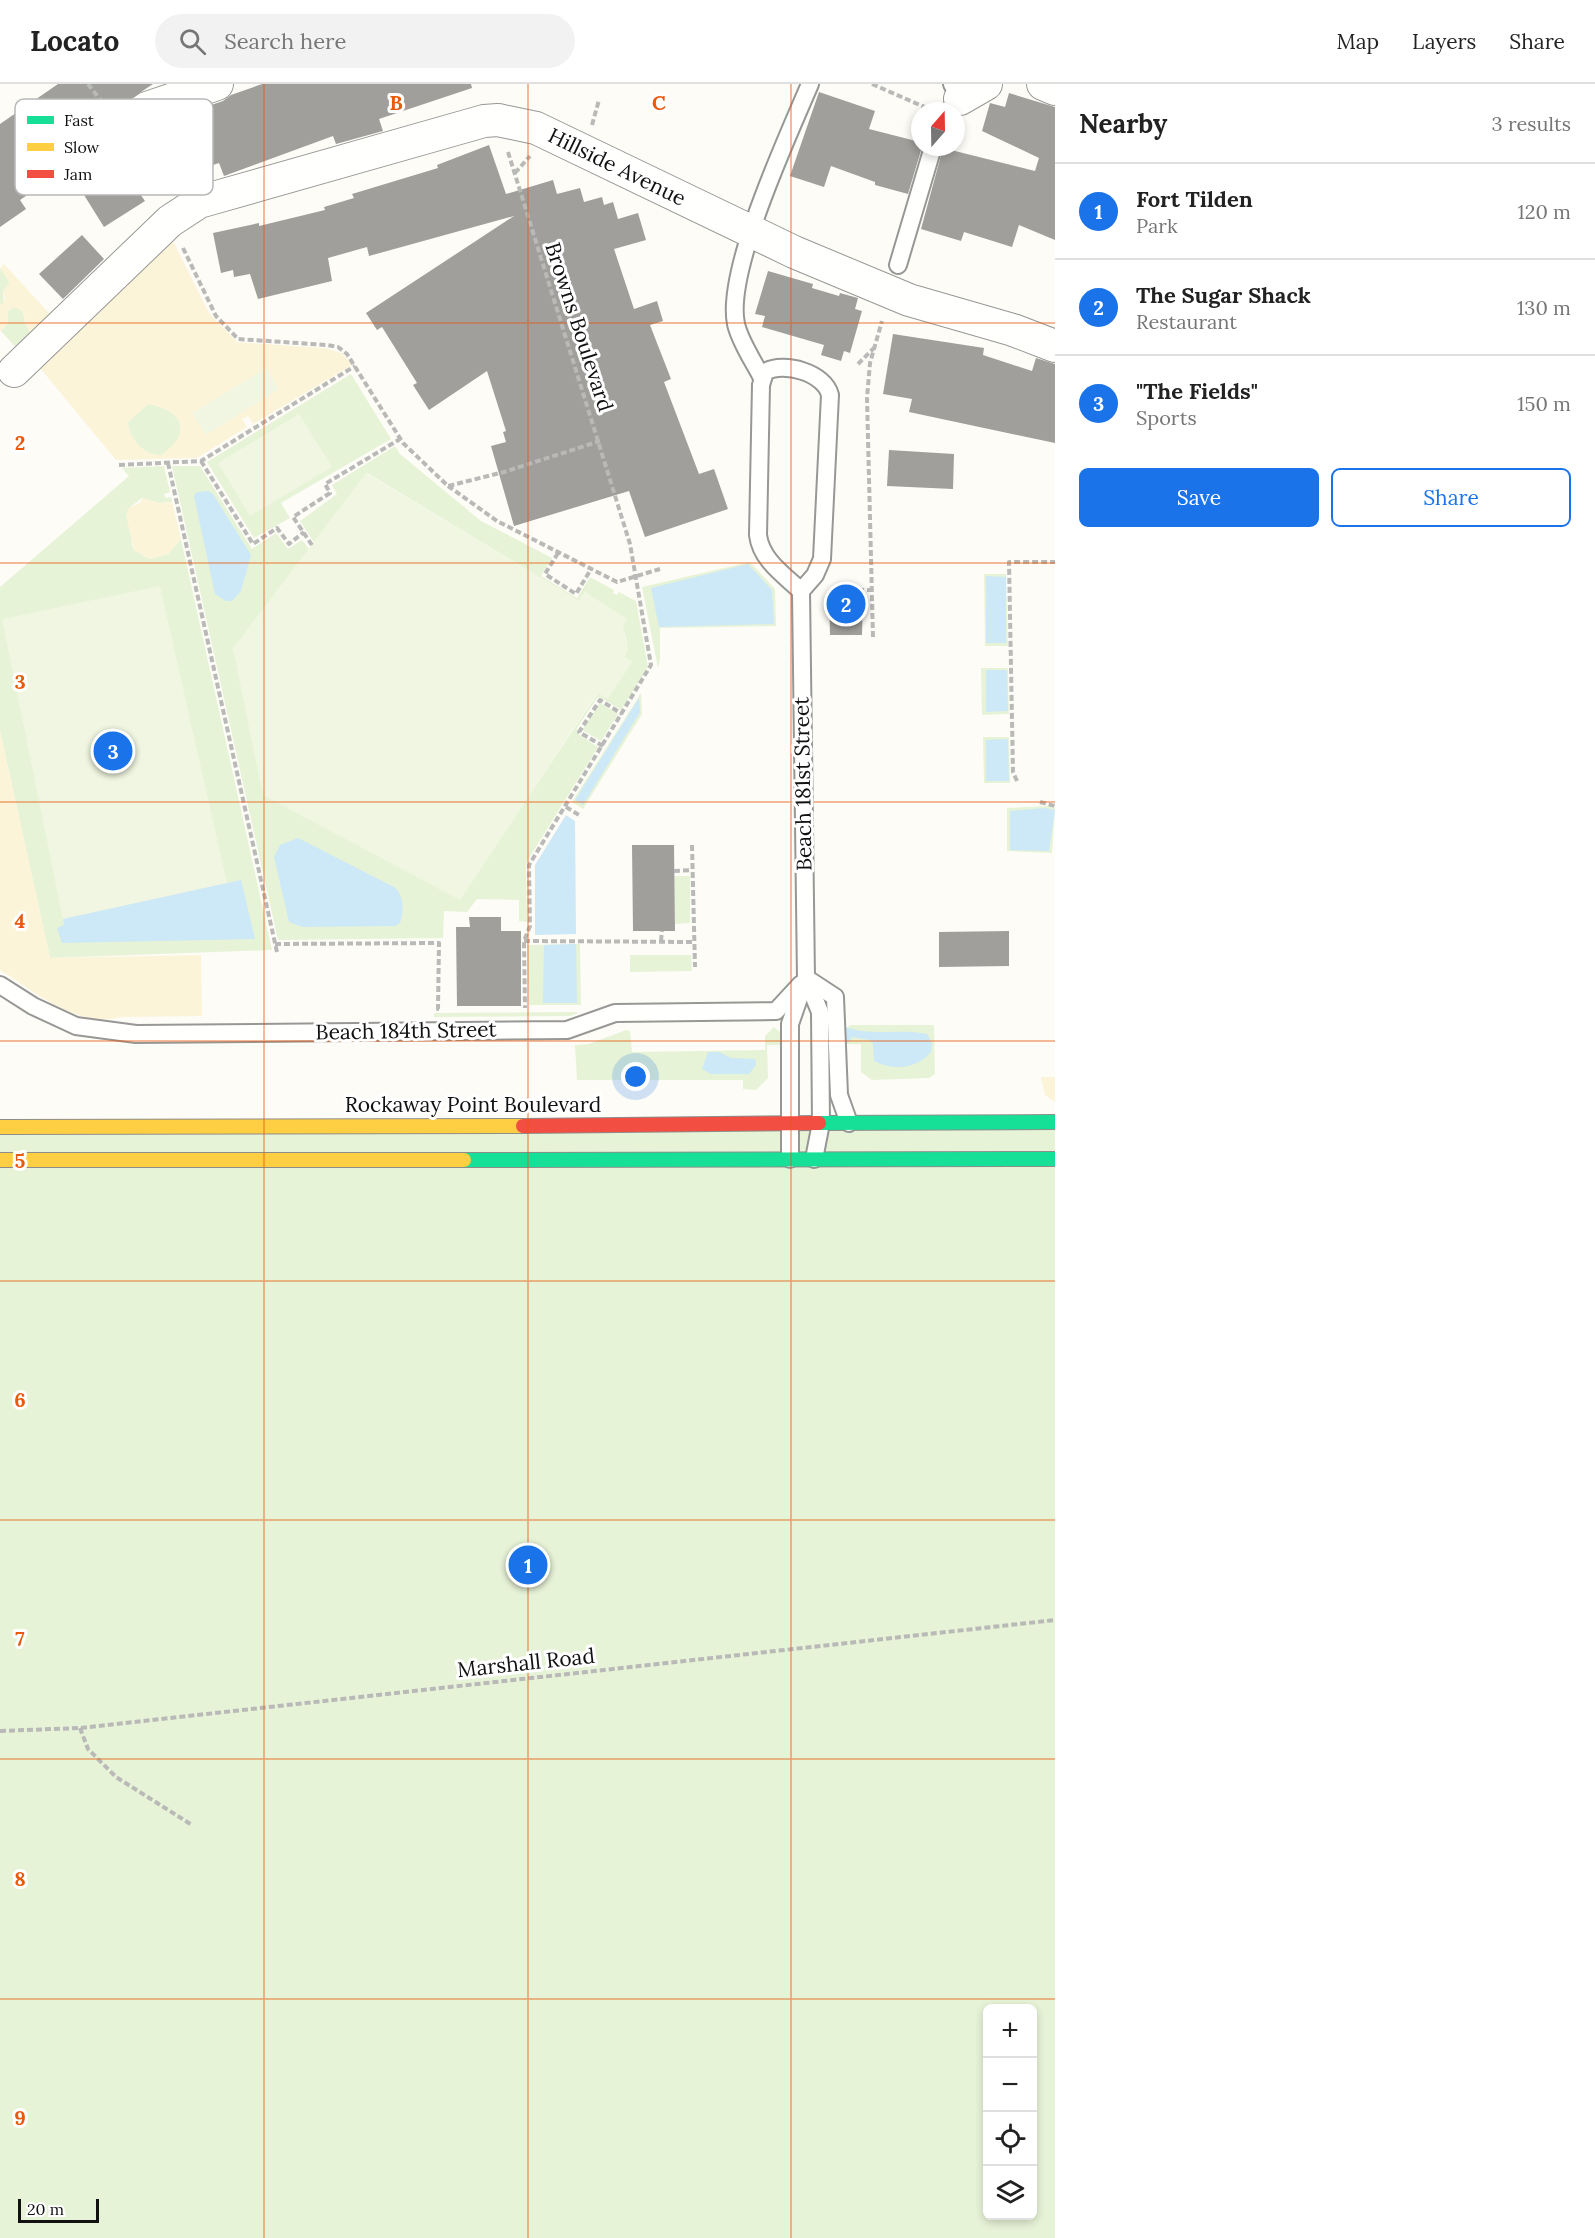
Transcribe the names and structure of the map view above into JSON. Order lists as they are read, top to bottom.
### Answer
{
  "streets": {
    "street": ["Hillside Avenue", "Rockaway Point Boulevard"],
    "lane": ["Beach 181st Street", "Beach 184th Street"],
    "path": ["Browns Boulevard", "Marshall Road"]
  },
  "crossings": [
    ["Hillside Avenue", "Browns Boulevard"],
    ["Beach 181st Street", "Beach 184th Street"],
    ["Beach 181st Street", "Rockaway Point Boulevard"]
  ],
  "legend": ["Fast", "Slow", "Jam"],
  "scale_bar": "20 m",
  "north": "top",
  "page": {
    "header": "Locato",
    "search": "Search here",
    "nav": ["Map", "Layers", "Share"],
    "heading": ["Nearby", "3 results"],
    "list": [
      {
        "mark": "1",
        "name": "Fort Tilden",
        "note": "Park",
        "value": "120 m"
      },
      {
        "mark": "2",
        "name": "The Sugar Shack",
        "note": "Restaurant",
        "value": "130 m"
      },
      {
        "mark": "3",
        "name": "\"The Fields\"",
        "note": "Sports",
        "value": "150 m"
      }
    ],
    "buttons": ["Save", "Share"],
    "pins": ["2", "3", "1"],
    "map_buttons": ["+", "−"],
    "scale": "20 m"
  },
  "grid": {
    "columns": ["B", "C"],
    "rows": [
      "2",
      "3",
      "4",
      "5",
      "6",
      "7",
      "8",
      "9"
    ]
  }
}
